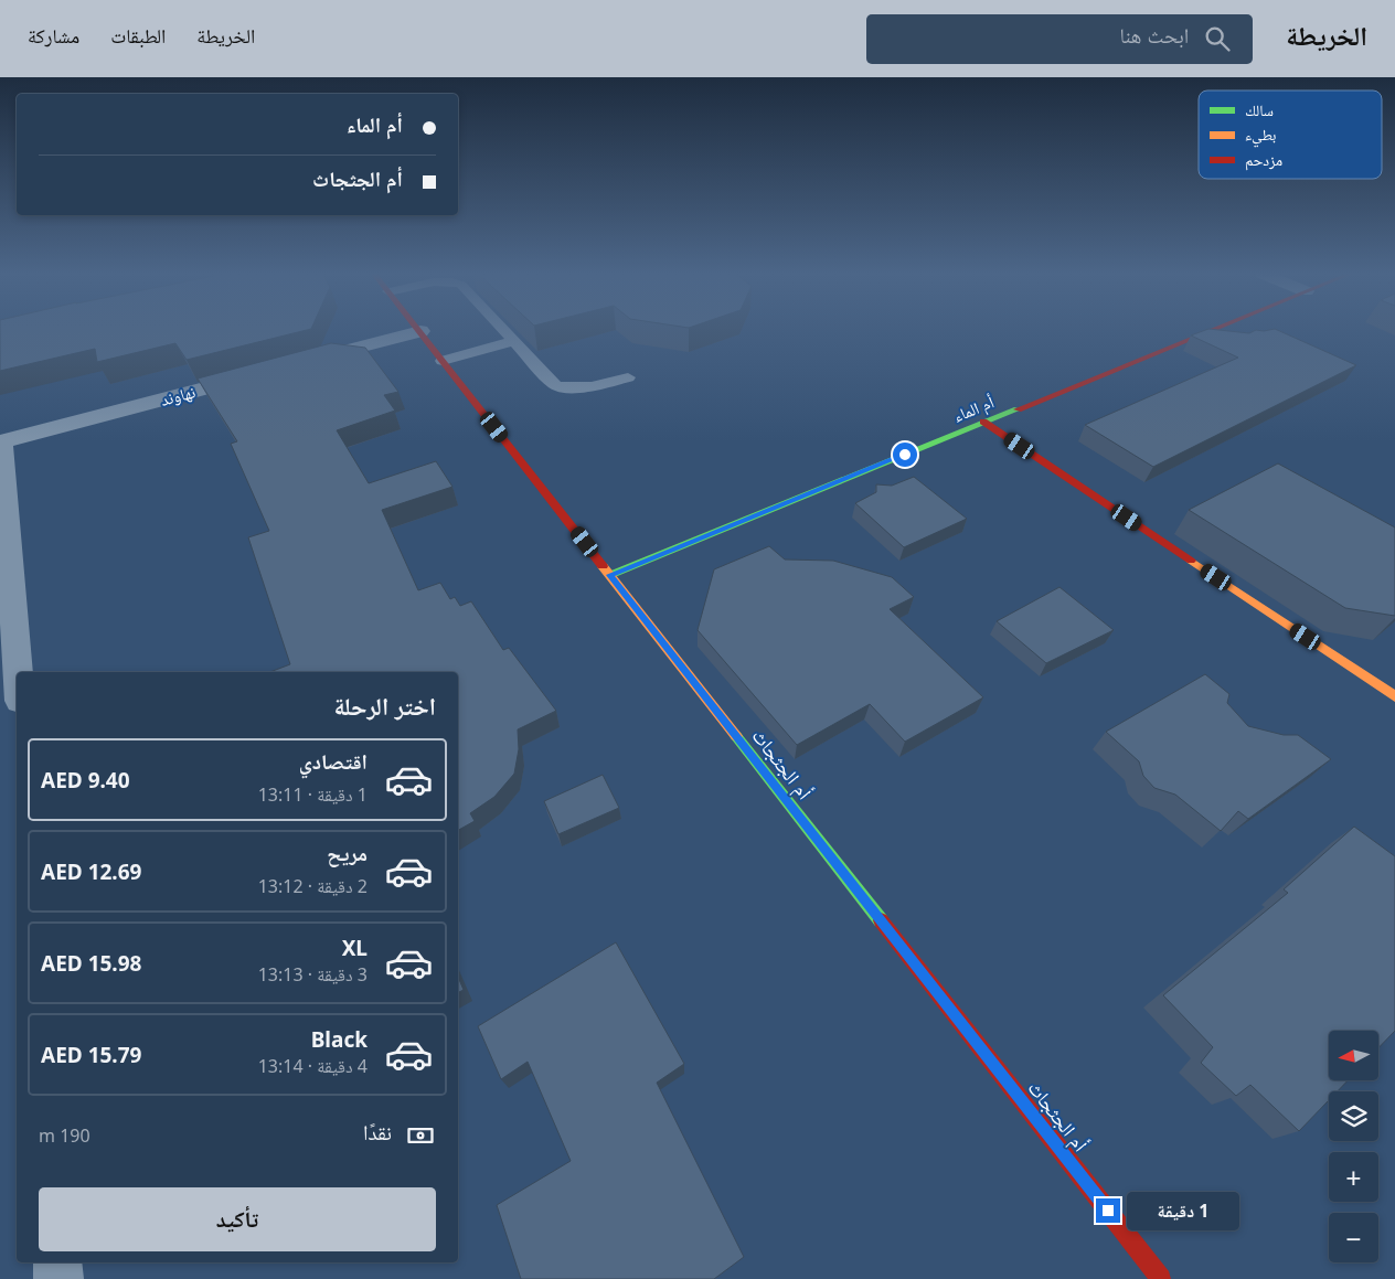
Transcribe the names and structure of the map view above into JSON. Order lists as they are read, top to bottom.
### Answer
{
  "streets": {
    "street": ["نهاوند", "أم الماء", "أم الجثجاث"]
  },
  "crossings": [
    ["أم الماء", "أم الجثجاث"]
  ],
  "legend": ["سالك", "بطيء", "مزدحم"],
  "north": "left",
  "page": {
    "header": "الخريطة",
    "search": "ابحث هنا",
    "nav": ["الخريطة", "الطبقات", "مشاركة"],
    "banner": ["أم الماء", "أم الجثجاث"],
    "heading": "اختر الرحلة",
    "list": [
      {
        "name": "اقتصادي",
        "note": "1 دقيقة · 13:11",
        "value": "AED 9.40"
      },
      {
        "name": "مريح",
        "note": "2 دقيقة · 13:12",
        "value": "AED 12.69"
      },
      {
        "name": "XL",
        "note": "3 دقيقة · 13:13",
        "value": "AED 15.98"
      },
      {
        "name": "Black",
        "note": "4 دقيقة · 13:14",
        "value": "AED 15.79"
      }
    ],
    "map_buttons": ["+", "−"],
    "pay": ["نقدًا", "190 m"],
    "buttons": "تأكيد",
    "bubble": "1 دقيقة"
  }
}
